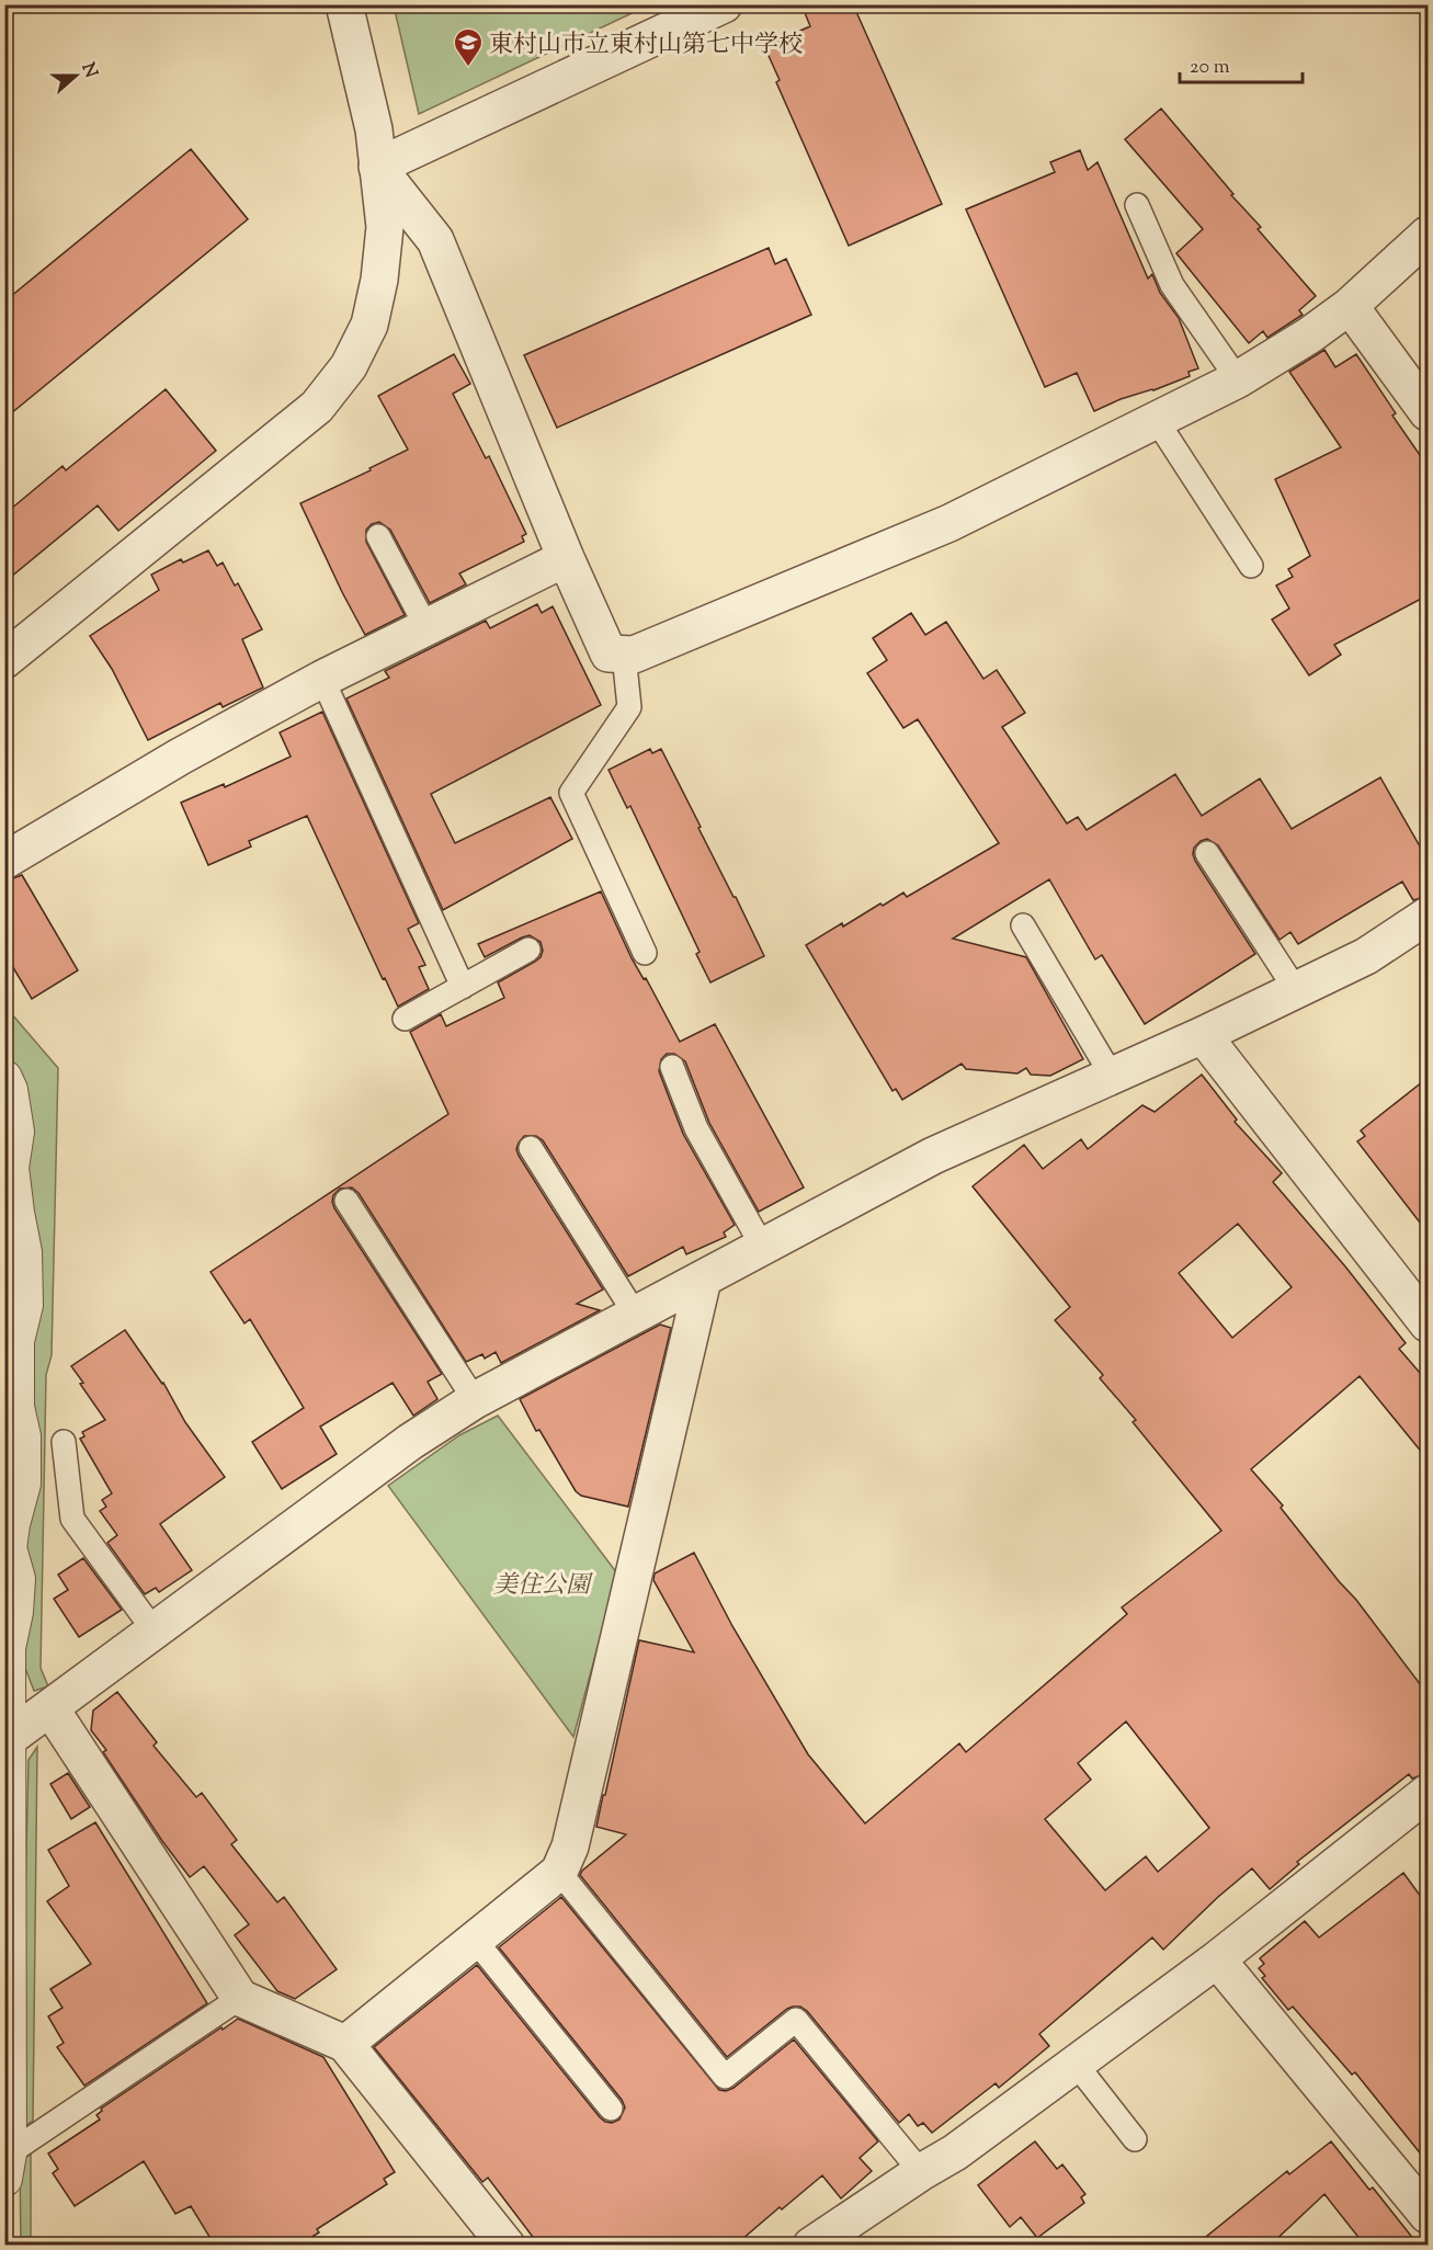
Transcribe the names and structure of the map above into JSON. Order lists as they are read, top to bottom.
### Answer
{
  "parks": ["美住公園"],
  "places": {
    "school or university": ["東村山市立東村山第七中学校"]
  },
  "scale_bar": "20 m",
  "north": "right"
}
